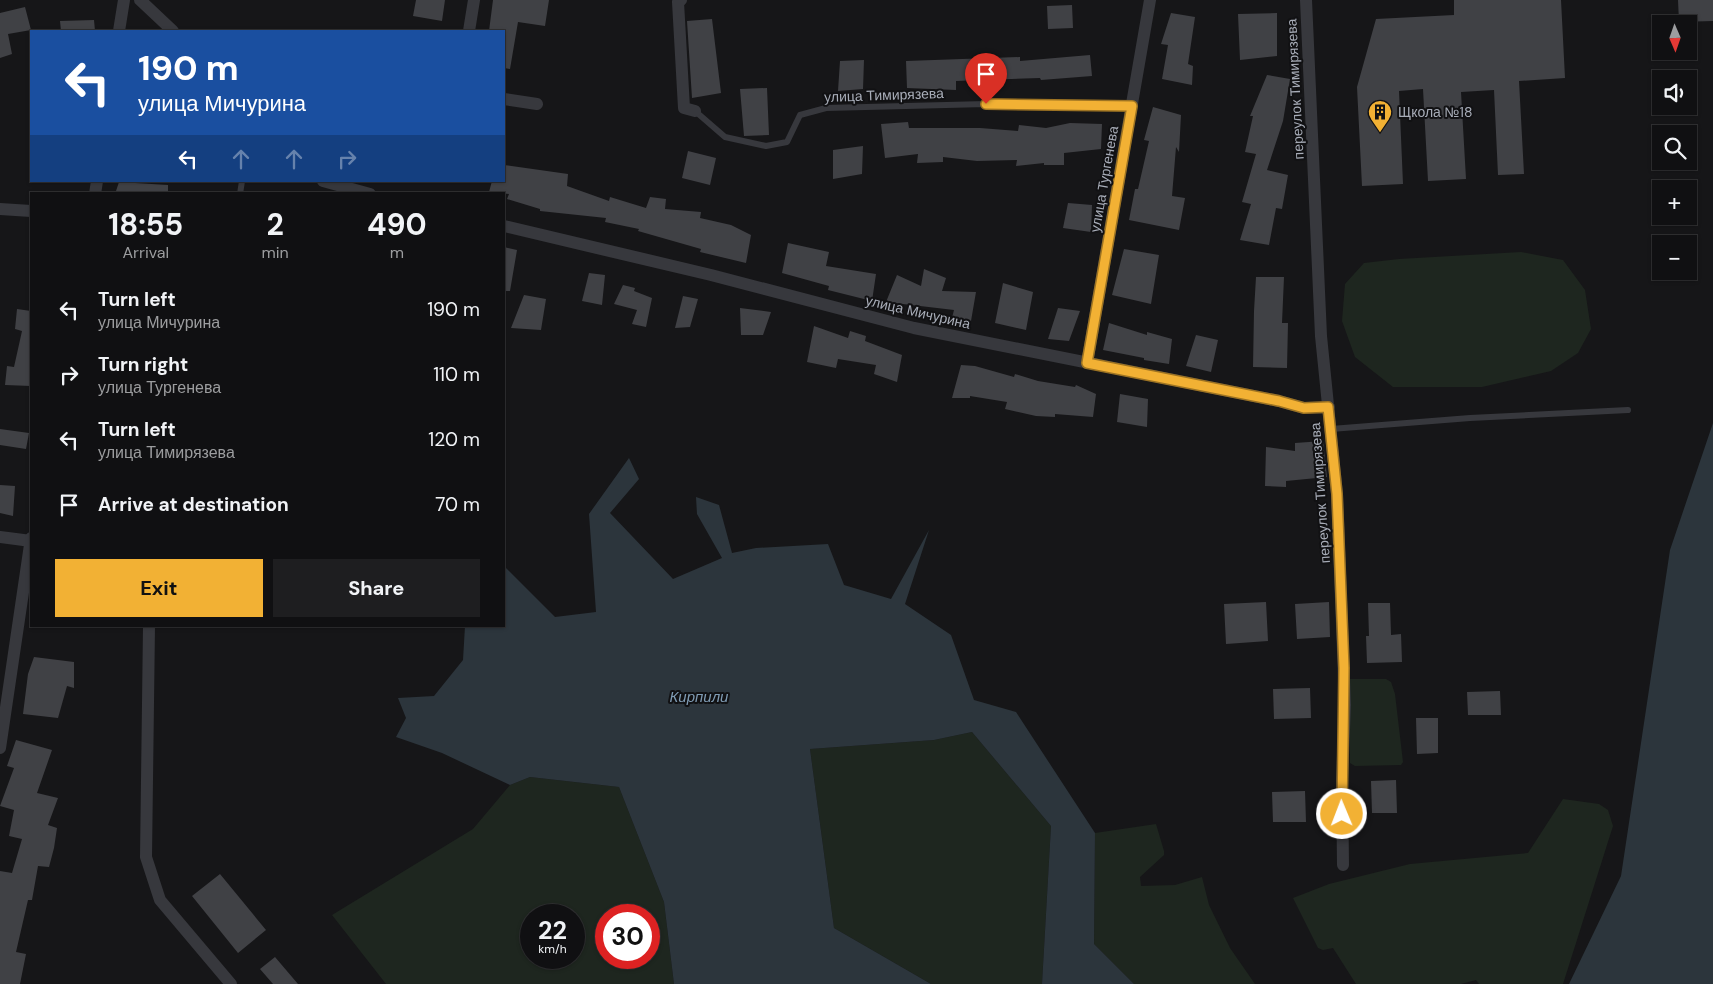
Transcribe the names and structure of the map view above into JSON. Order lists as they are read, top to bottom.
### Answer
{
  "streets": {
    "street": ["переулок Тимирязева", "улица Тургенева", "улица Мичурина"],
    "lane": ["улица Тимирязева"]
  },
  "crossings": [
    ["переулок Тимирязева", "улица Мичурина"],
    ["улица Тимирязева", "улица Тургенева"],
    ["улица Тургенева", "улица Мичурина"]
  ],
  "water": ["Кирпили"],
  "places": {
    "building": ["Щкола №18"]
  },
  "north": "bottom",
  "page": {
    "map_buttons": ["+", "−"],
    "turn": ["190 m", "улица Мичурина"],
    "eta": [
      "18:55",
      "Arrival",
      "2",
      "min",
      "490",
      "m"
    ],
    "list": [
      {
        "name": "Turn left",
        "note": "улица Мичурина",
        "value": "190 m"
      },
      {
        "name": "Turn right",
        "note": "улица Тургенева",
        "value": "110 m"
      },
      {
        "name": "Turn left",
        "note": "улица Тимирязева",
        "value": "120 m"
      },
      {
        "name": "Arrive at destination",
        "value": "70 m"
      }
    ],
    "buttons": ["Exit", "Share"],
    "speed": "22 km/h",
    "limit": "30"
  }
}
